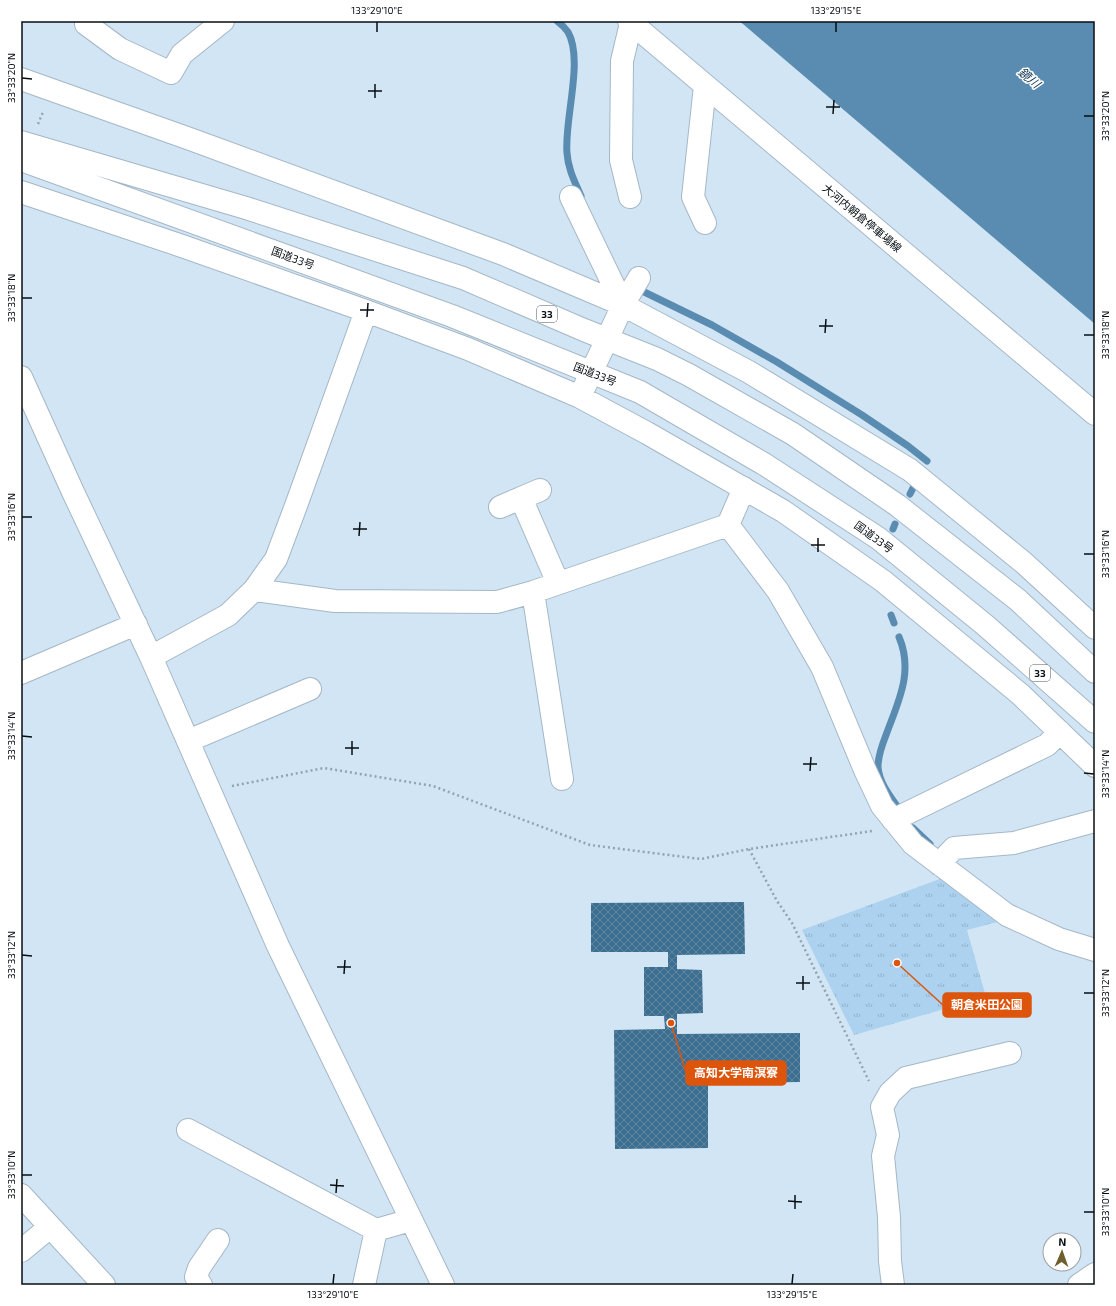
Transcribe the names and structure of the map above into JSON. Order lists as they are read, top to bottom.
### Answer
{
  "streets": {
    "main road": ["大河内朝倉停車場線", "国道33号", "33"]
  },
  "water": ["鏡川"],
  "places": ["朝倉米田公園", "高知大学南溟寮"],
  "north": "top",
  "coordinates": [
    "133°29'10\"E",
    "133°29'15\"E",
    "33°33'20\"N",
    "33°33'18\"N",
    "33°33'16\"N",
    "33°33'14\"N",
    "33°33'12\"N",
    "33°33'10\"N"
  ]
}
